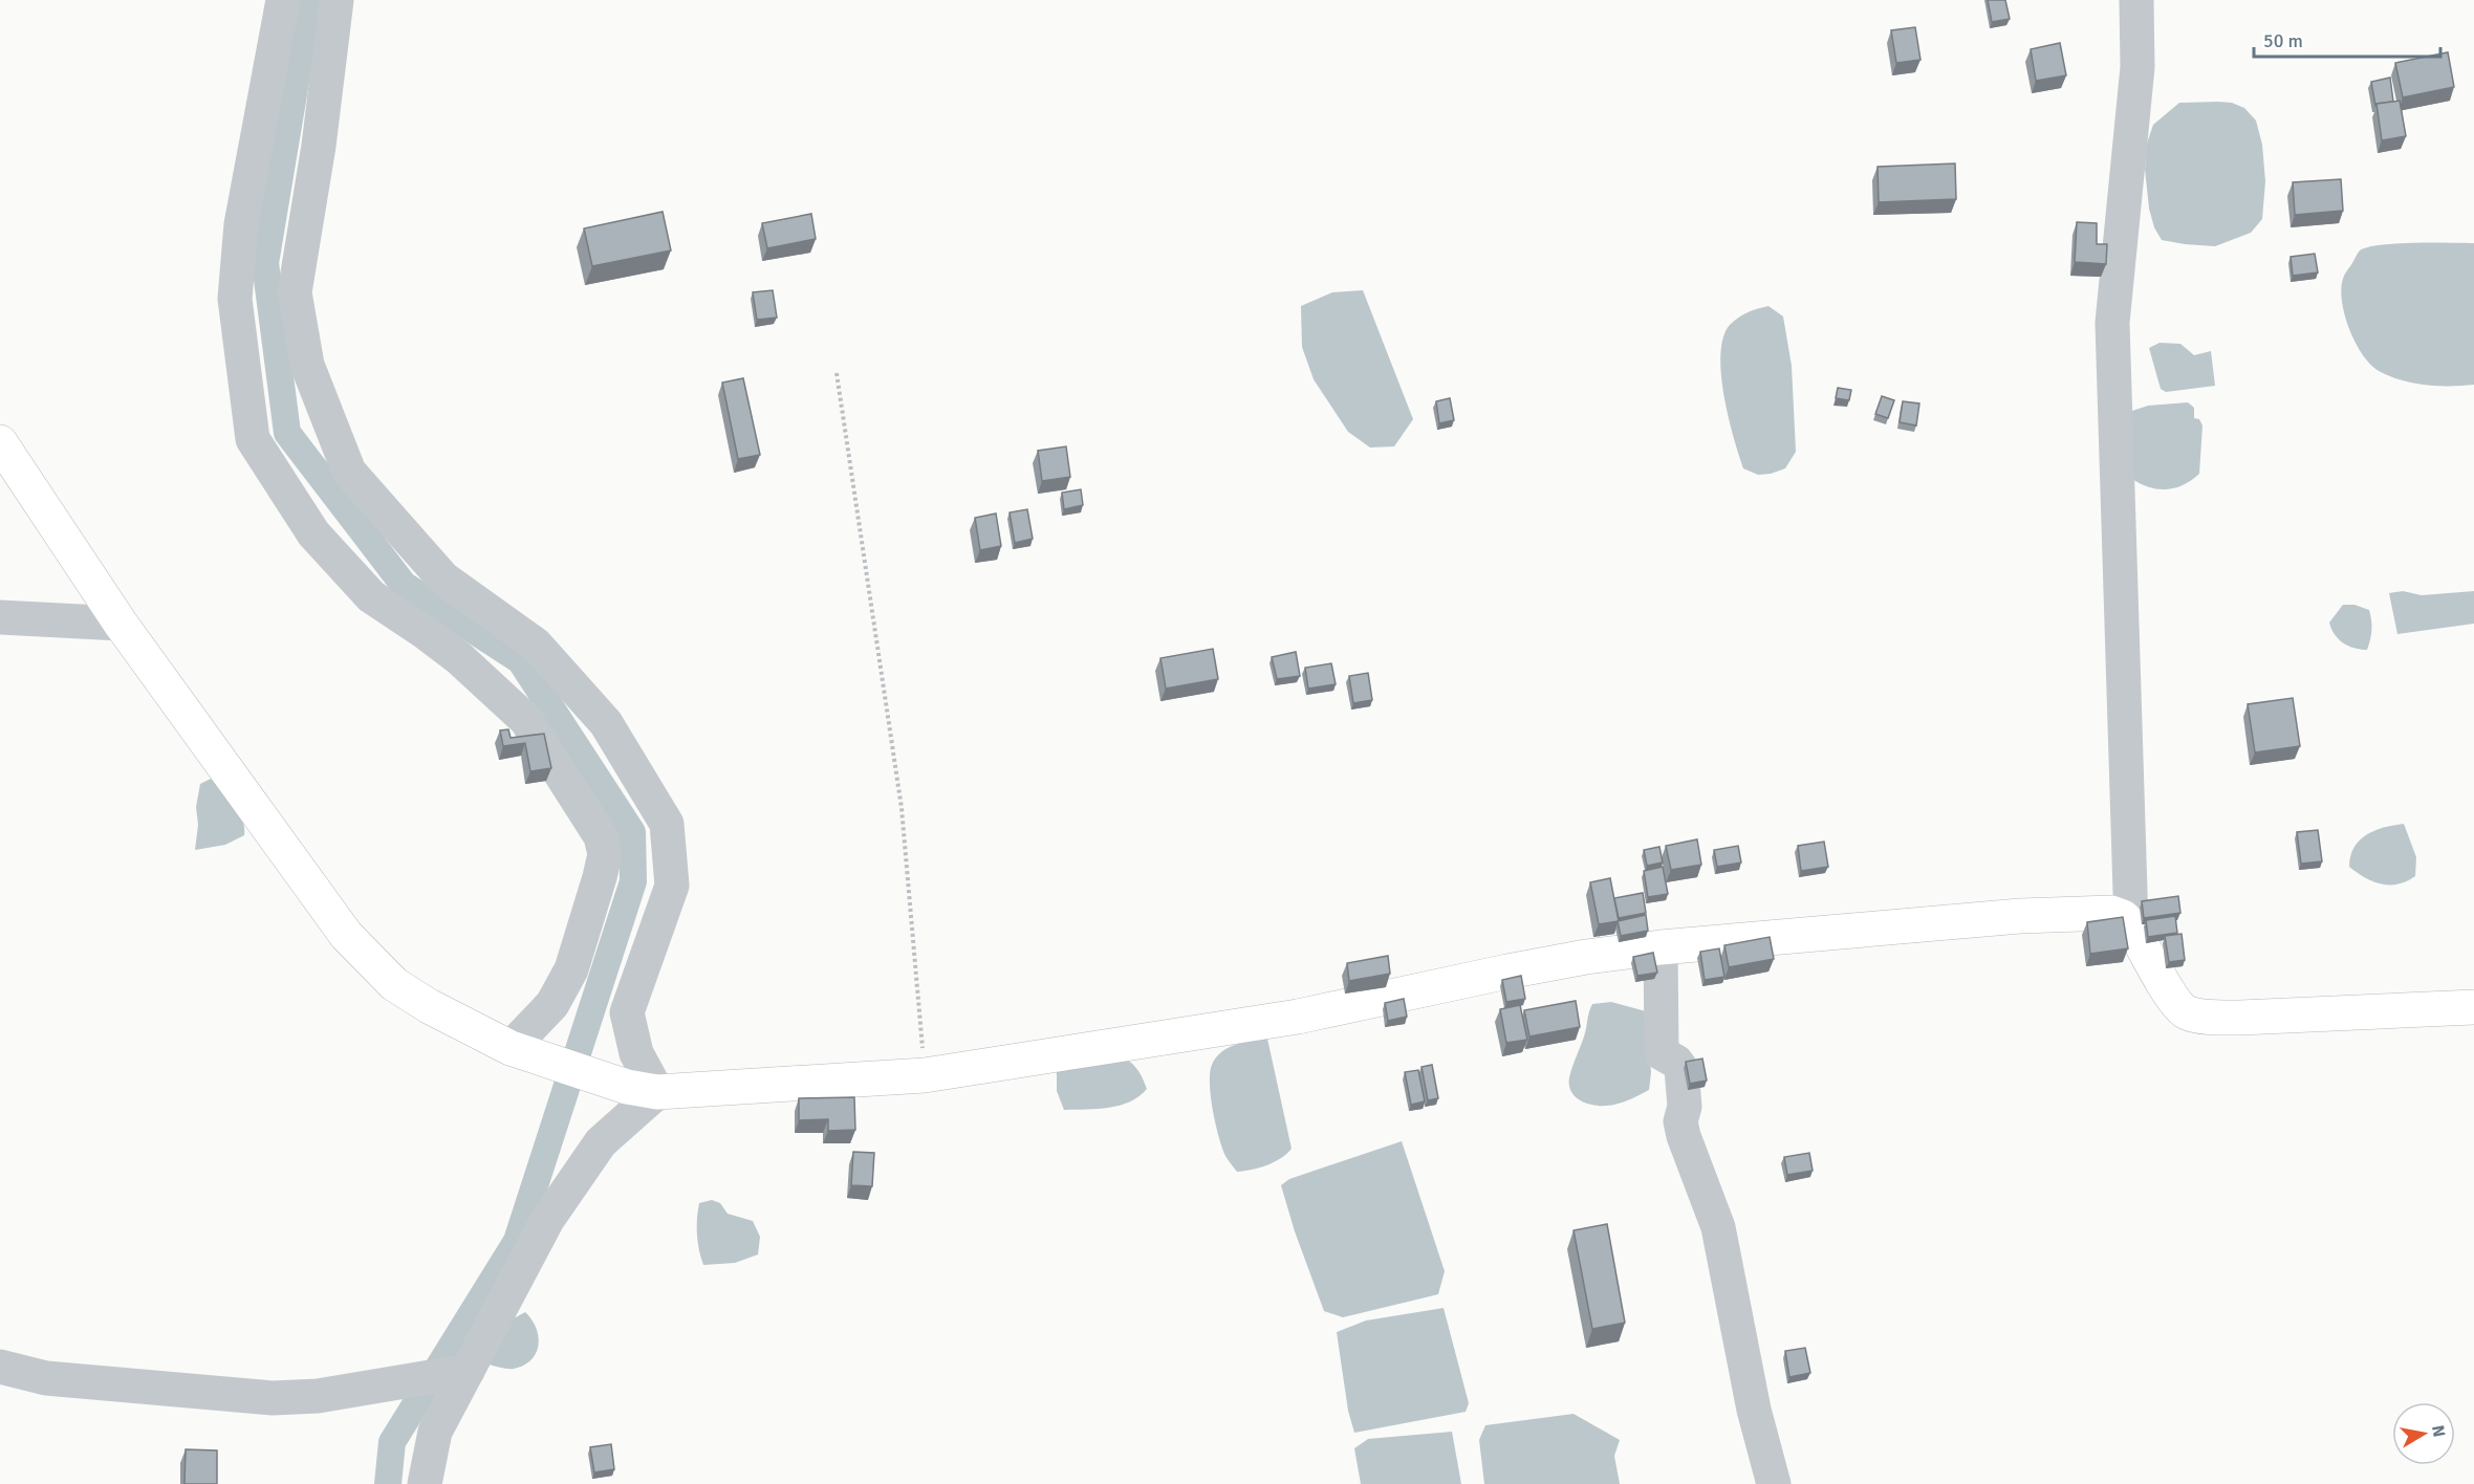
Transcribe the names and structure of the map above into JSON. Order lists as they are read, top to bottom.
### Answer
{
  "scale_bar": "50 m",
  "north": "right"
}
